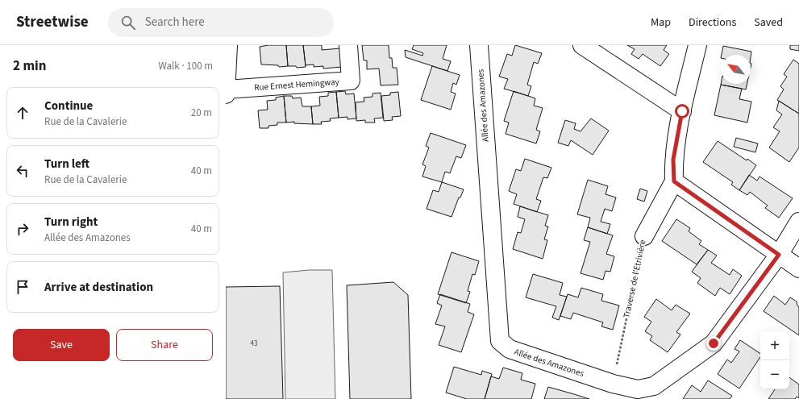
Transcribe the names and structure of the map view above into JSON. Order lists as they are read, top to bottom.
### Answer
{
  "streets": {
    "street": ["Rue Ernest Hemingway", "Allée des Amazones", "Traverse de l'Etrivière"]
  },
  "crossings": [
    ["Allée des Amazones", "Traverse de l'Etrivière"]
  ],
  "house_numbers": ["43"],
  "north": "top left",
  "page": {
    "header": "Streetwise",
    "search": "Search here",
    "nav": ["Map", "Directions", "Saved"],
    "heading": ["2 min", "Walk · 100 m"],
    "list": [
      ["Continue", "Rue de la Cavalerie", "20 m"],
      ["Turn left", "Rue de la Cavalerie", "40 m"],
      ["Turn right", "Allée des Amazones", "40 m"],
      "Arrive at destination"
    ],
    "buttons": ["Save", "Share"],
    "map_buttons": ["+", "−"]
  }
}
